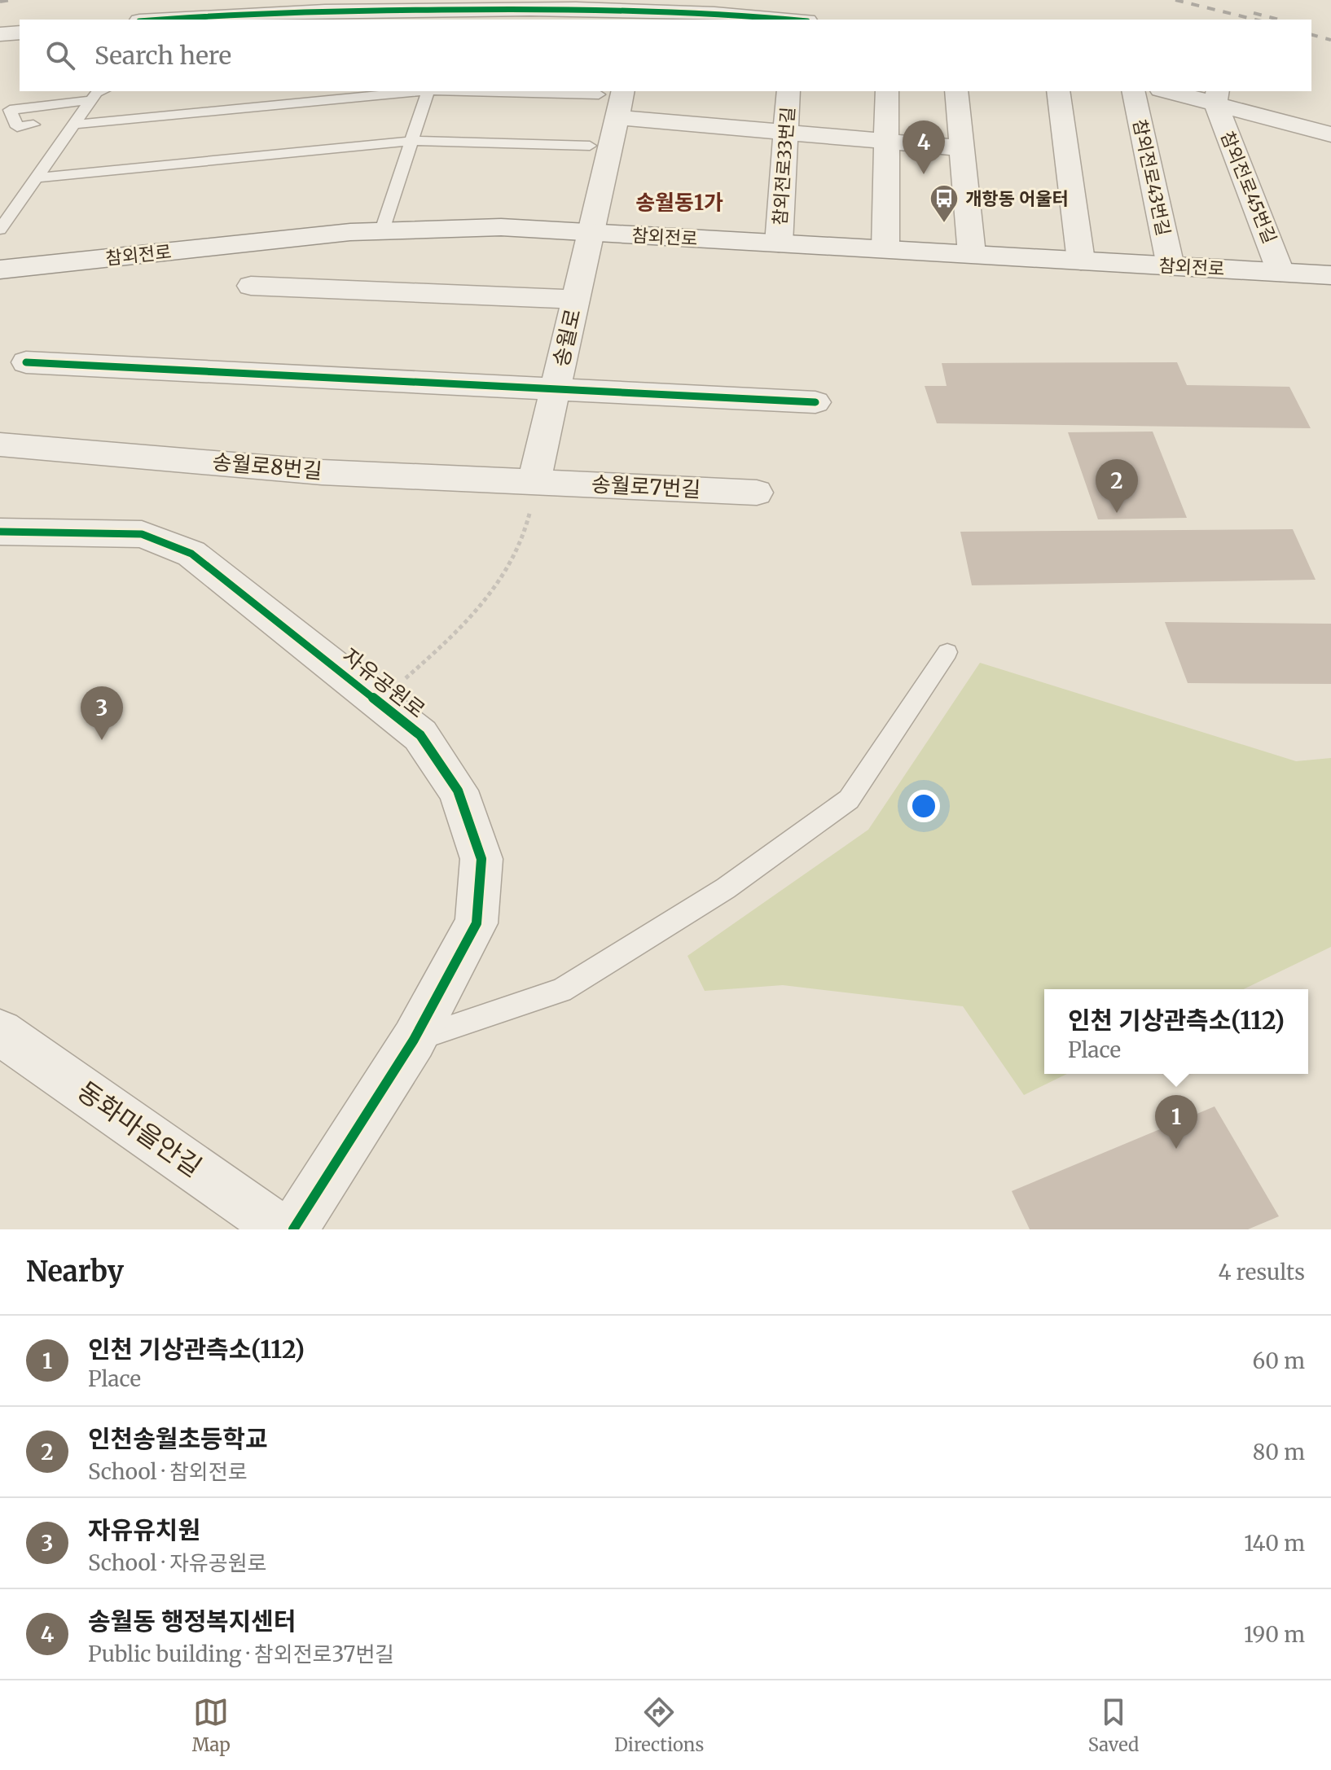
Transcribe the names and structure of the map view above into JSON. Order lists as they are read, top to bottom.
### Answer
{
  "streets": {
    "street": [
      "참외전로33번길",
      "참외전로43번길",
      "참외전로45번길",
      "참외전로",
      "송월로",
      "송월로8번길",
      "송월로7번길",
      "자유공원로",
      "동화마을안길"
    ]
  },
  "crossings": [
    ["참외전로33번길", "참외전로"],
    ["참외전로43번길", "참외전로"],
    ["참외전로45번길", "참외전로"],
    ["참외전로", "송월로"],
    ["송월로", "송월로8번길"],
    ["송월로", "송월로7번길"],
    ["송월로8번길", "송월로7번길"]
  ],
  "districts": ["송월동1가"],
  "places": {
    "bus stop": ["개항동 어울터"]
  },
  "page": {
    "search": "Search here",
    "pins": [
      "4",
      "2",
      "3",
      "1"
    ],
    "popup": ["인천 기상관측소(112)", "Place"],
    "heading": ["Nearby", "4 results"],
    "list": [
      {
        "mark": "1",
        "name": "인천 기상관측소(112)",
        "note": "Place",
        "value": "60 m"
      },
      {
        "mark": "2",
        "name": "인천송월초등학교",
        "note": "School · 참외전로",
        "value": "80 m"
      },
      {
        "mark": "3",
        "name": "자유유치원",
        "note": "School · 자유공원로",
        "value": "140 m"
      },
      {
        "mark": "4",
        "name": "송월동 행정복지센터",
        "note": "Public building · 참외전로37번길",
        "value": "190 m"
      }
    ],
    "nav": ["Map", "Directions", "Saved"]
  }
}
